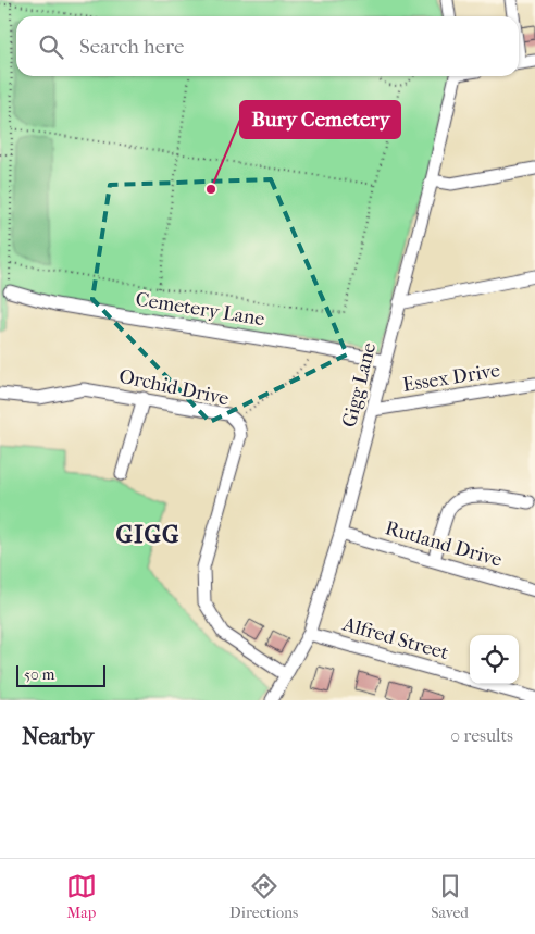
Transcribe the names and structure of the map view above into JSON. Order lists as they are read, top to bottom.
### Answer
{
  "streets": {
    "street": [
      "Cemetery Lane",
      "Essex Drive",
      "Gigg Lane",
      "Orchid Drive",
      "Rutland Drive",
      "Alfred Street"
    ]
  },
  "crossings": [
    ["Cemetery Lane", "Gigg Lane"],
    ["Essex Drive", "Gigg Lane"],
    ["Gigg Lane", "Orchid Drive"],
    ["Gigg Lane", "Rutland Drive"],
    ["Gigg Lane", "Alfred Street"]
  ],
  "districts": ["GIGG"],
  "places": ["Bury Cemetery"],
  "scale_bar": "50 m",
  "page": {
    "search": "Search here",
    "scale": "50 m",
    "heading": ["Nearby", "0 results"],
    "nav": ["Map", "Directions", "Saved"]
  }
}
